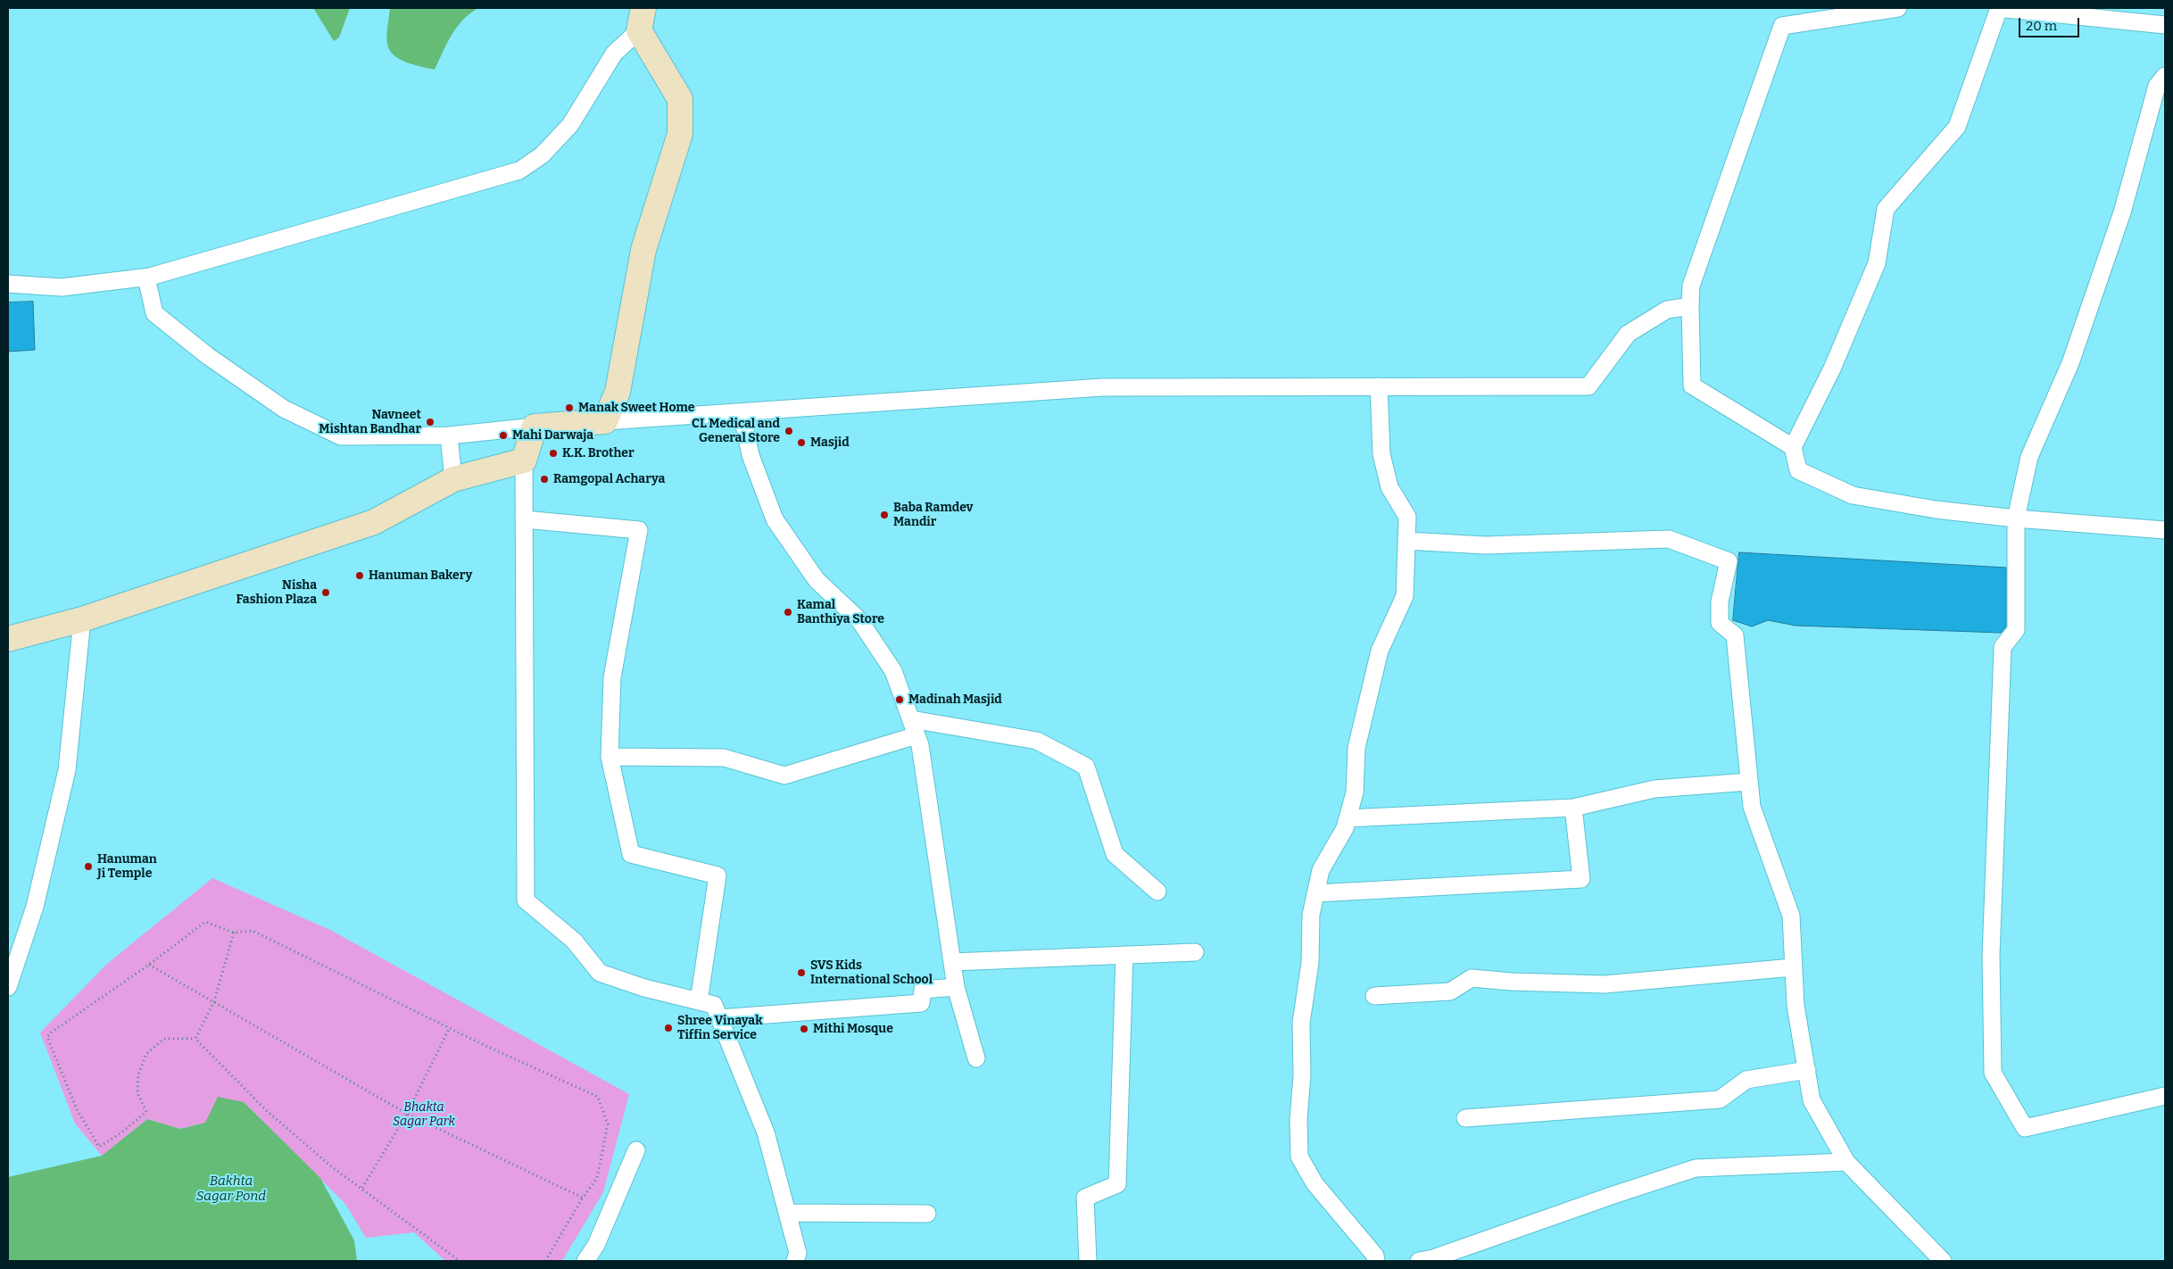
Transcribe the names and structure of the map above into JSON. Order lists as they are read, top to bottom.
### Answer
{
  "water": ["Bakhta Sagar Pond"],
  "parks": ["Bhakta Sagar Park"],
  "places": [
    "Manak Sweet Home",
    "Navneet Mishtan Bandhar",
    "CL Medical and General Store",
    "Mahi Darwaja",
    "Masjid",
    "K.K. Brother",
    "Ramgopal Acharya",
    "Baba Ramdev Mandir",
    "Hanuman Bakery",
    "Nisha Fashion Plaza",
    "Kamal Banthiya Store",
    "Madinah Masjid",
    "Hanuman Ji Temple",
    "SVS Kids International School",
    "Shree Vinayak Tiffin Service",
    "Mithi Mosque"
  ],
  "scale_bar": "20 m"
}
